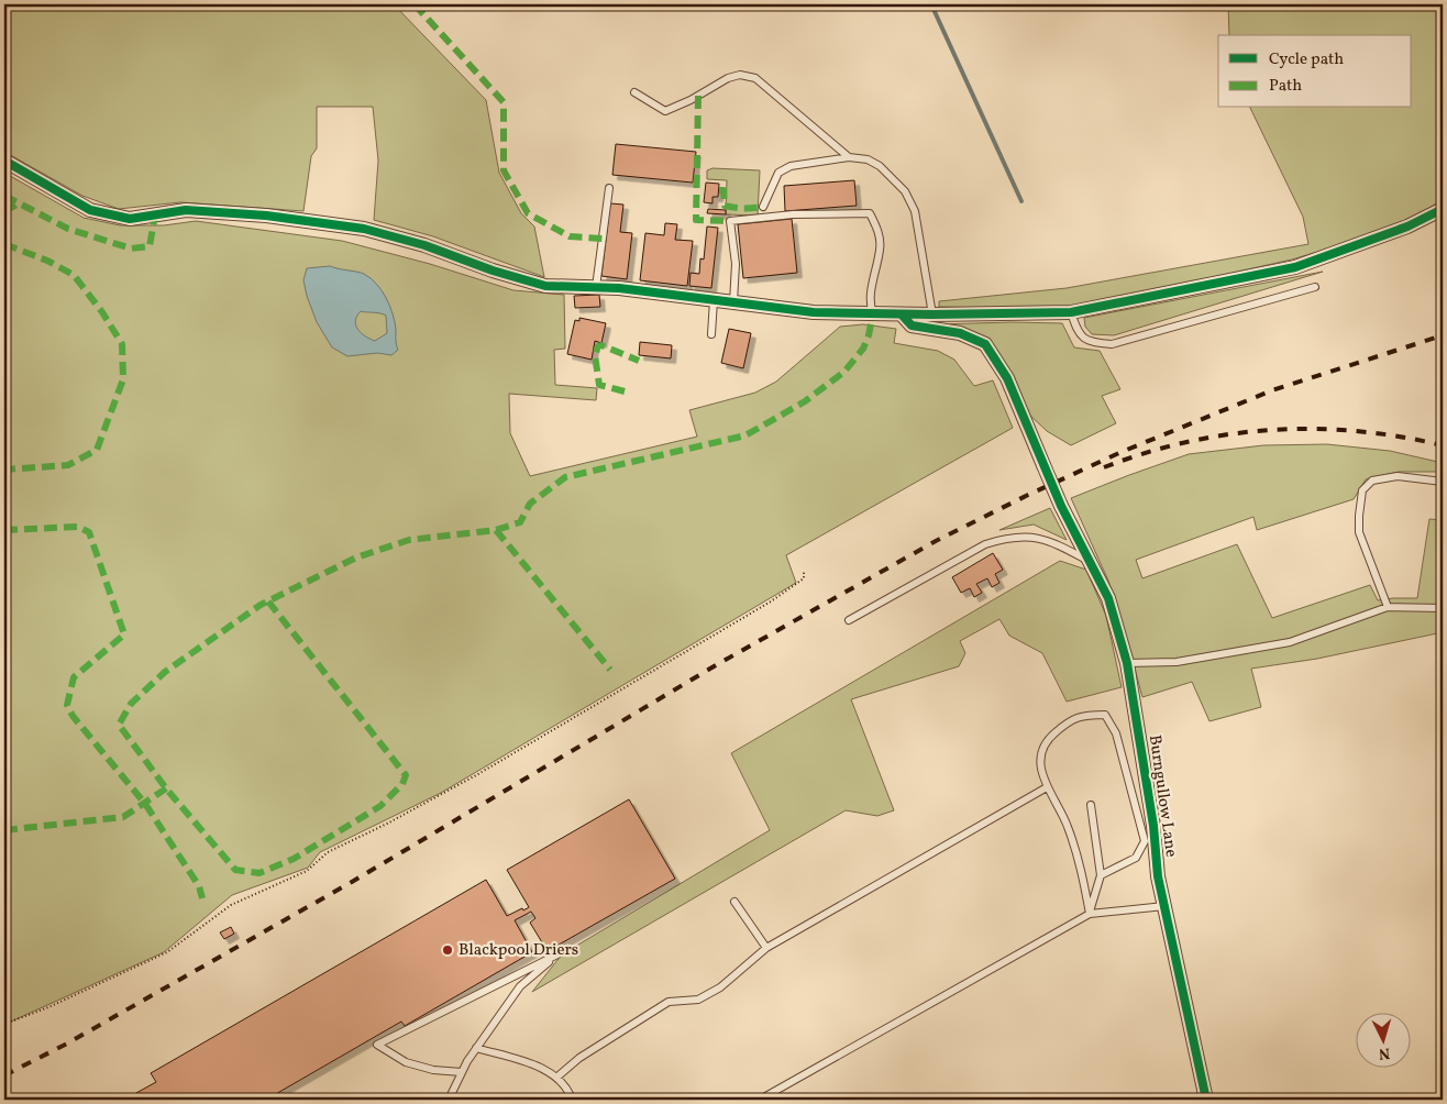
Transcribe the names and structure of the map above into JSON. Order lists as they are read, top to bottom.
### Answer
{
  "streets": {
    "street": ["Burngullow Lane"]
  },
  "places": ["Blackpool Driers"],
  "legend": ["Cycle path", "Path"],
  "north": "bottom"
}
